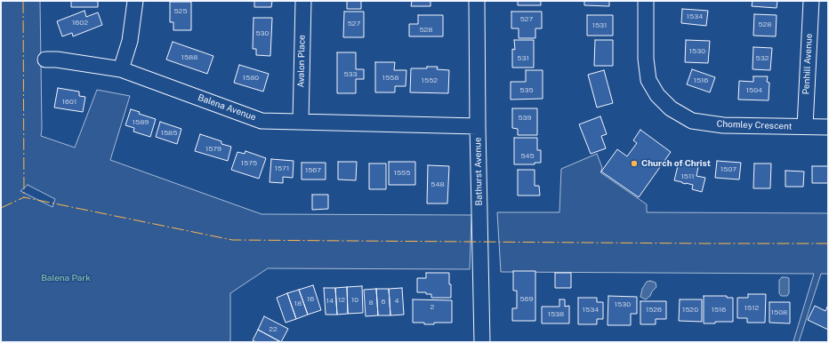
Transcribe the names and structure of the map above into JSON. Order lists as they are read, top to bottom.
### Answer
{
  "streets": {
    "street": [
      "Avalon Place",
      "Penhill Avenue",
      "Balena Avenue",
      "Chomley Crescent",
      "Bathurst Avenue"
    ]
  },
  "crossings": [
    ["Avalon Place", "Balena Avenue"],
    ["Penhill Avenue", "Chomley Crescent"],
    ["Balena Avenue", "Bathurst Avenue"]
  ],
  "parks": ["Balena Park"],
  "places": ["Church of Christ"],
  "house_numbers": [
    "525",
    "1534",
    "527",
    "1602",
    "527",
    "528",
    "1531",
    "528",
    "530",
    "1530",
    "1588",
    "531",
    "532",
    "533",
    "1580",
    "1558",
    "1552",
    "1516",
    "535",
    "1504",
    "1601",
    "539",
    "1589",
    "1585",
    "1579",
    "545",
    "1575",
    "1571",
    "1507",
    "1567",
    "1555",
    "1511",
    "548",
    "16",
    "569",
    "12",
    "10",
    "14",
    "4",
    "6",
    "8",
    "18",
    "1530",
    "2",
    "1512",
    "1534",
    "1526",
    "1520",
    "1516",
    "1508",
    "1538",
    "22"
  ]
}
